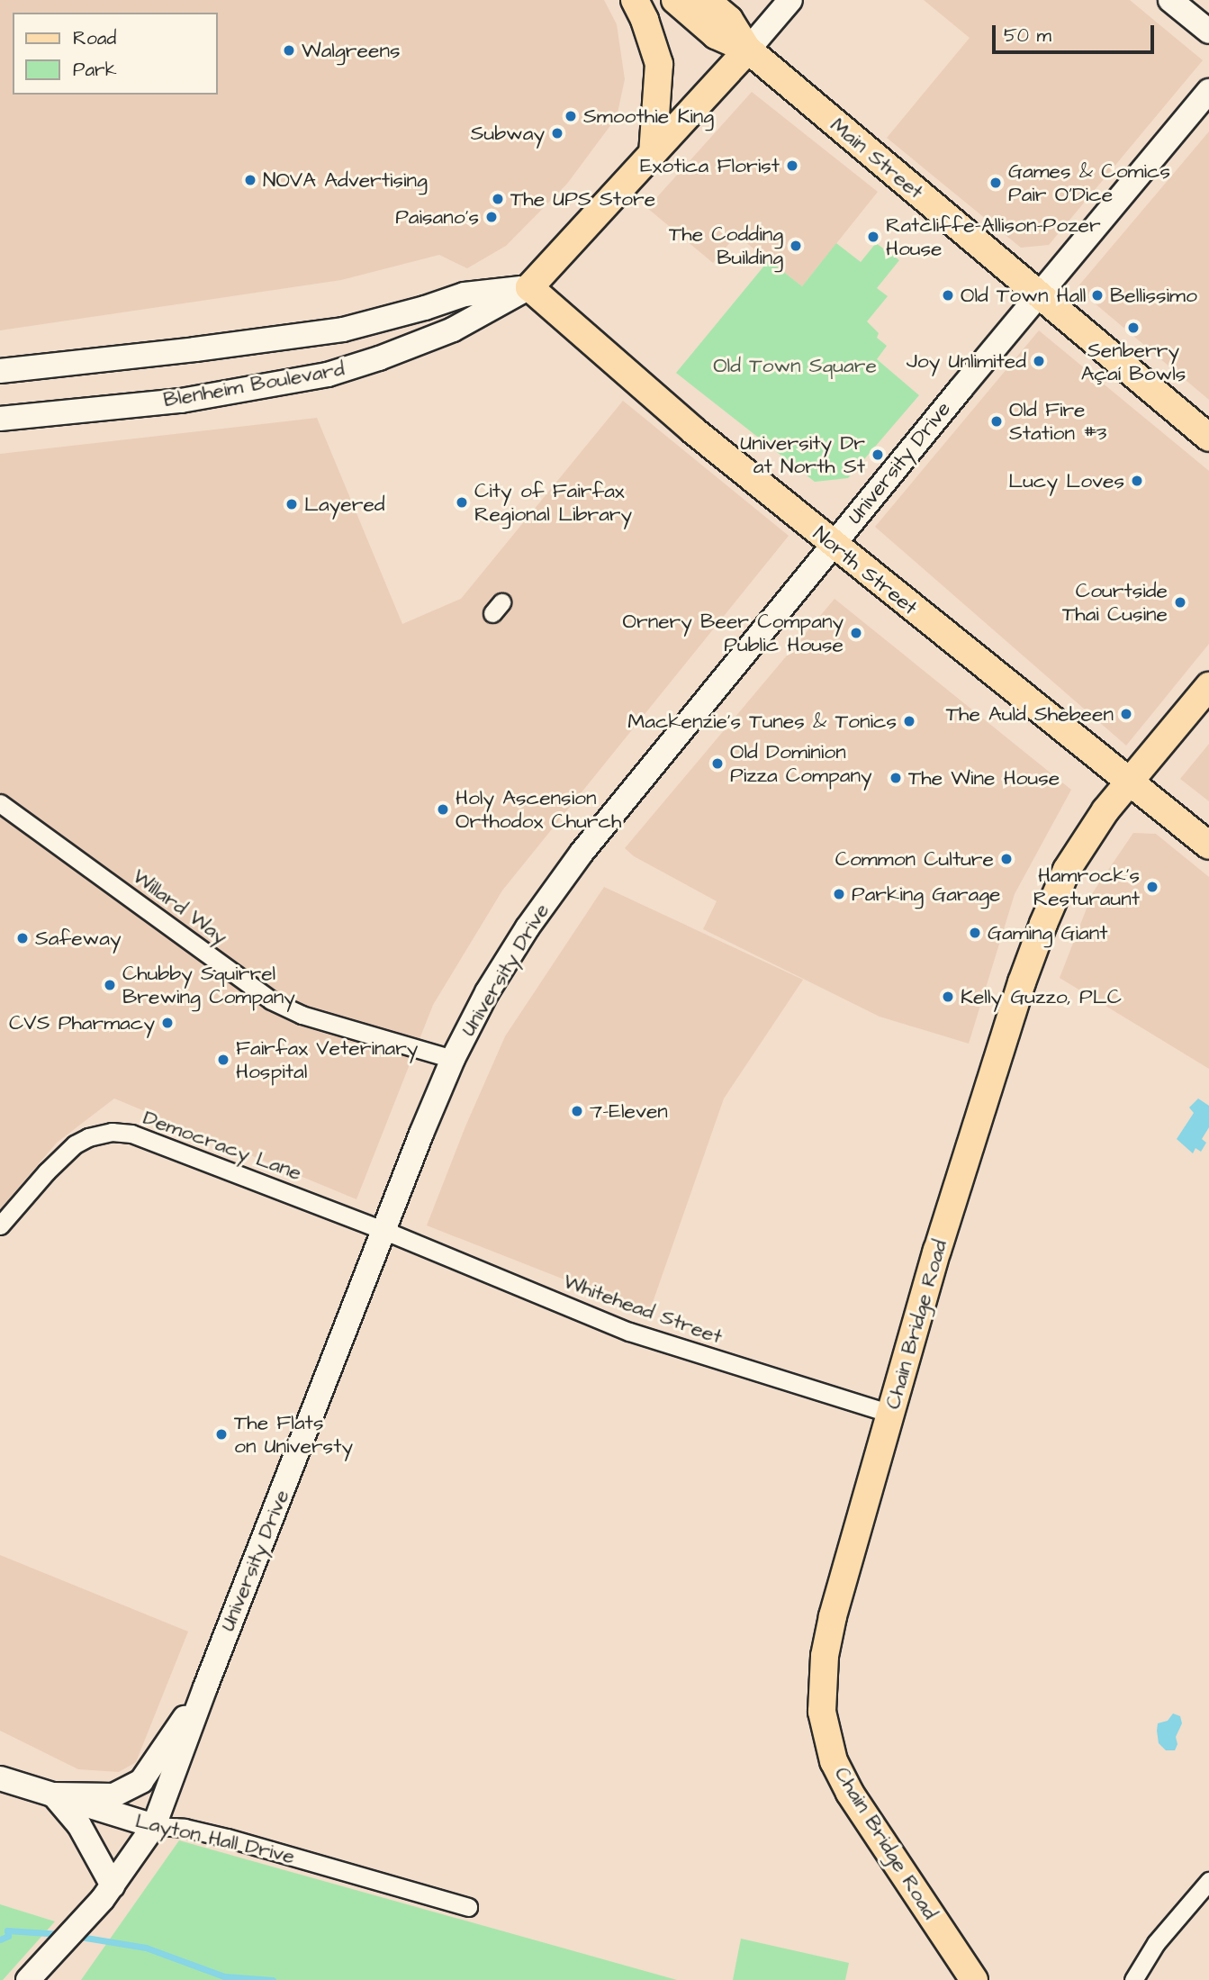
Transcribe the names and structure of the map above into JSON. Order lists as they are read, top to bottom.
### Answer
{
  "streets": {
    "main road": [
      "Main Street",
      "Blenheim Boulevard",
      "North Street",
      "Chain Bridge Road"
    ],
    "street": [
      "University Drive",
      "Willard Way",
      "Democracy Lane",
      "Whitehead Street",
      "Layton Hall Drive"
    ]
  },
  "crossings": [
    ["Main Street", "Blenheim Boulevard"],
    ["Main Street", "University Drive"],
    ["Blenheim Boulevard", "North Street"],
    ["University Drive", "North Street"],
    ["University Drive", "Willard Way"],
    ["University Drive", "Democracy Lane"],
    ["University Drive", "Whitehead Street"],
    ["University Drive", "Layton Hall Drive"],
    ["North Street", "Chain Bridge Road"],
    ["Democracy Lane", "Whitehead Street"],
    ["Whitehead Street", "Chain Bridge Road"]
  ],
  "parks": ["Old Town Square"],
  "places": [
    "Walgreens",
    "Smoothie King",
    "Subway",
    "Exotica Florist",
    "NOVA Advertising",
    "Games & Comics Pair O’Dice",
    "The UPS Store",
    "Paisano's",
    "Ratcliffe-Allison-Pozer House",
    "The Codding Building",
    "Old Town Hall",
    "Bellissimo",
    "Senberry Açaí Bowls",
    "Joy Unlimited",
    "Old Fire Station #3",
    "University Dr at North St",
    "Lucy Loves",
    "City of Fairfax Regional Library",
    "Layered",
    "Courtside Thai Cusine",
    "Ornery Beer Company Public House",
    "The Auld Shebeen",
    "Mackenzie's Tunes & Tonics",
    "Old Dominion Pizza Company",
    "The Wine House",
    "Holy Ascension Orthodox Church",
    "Common Culture",
    "Hamrock's Resturaunt",
    "Parking Garage",
    "Gaming Giant",
    "Safeway",
    "Chubby Squirrel Brewing Company",
    "Kelly Guzzo, PLC",
    "CVS Pharmacy",
    "Fairfax Veterinary Hospital",
    "7-Eleven",
    "The Flats on Universty"
  ],
  "legend": ["Road", "Park"],
  "scale_bar": "50 m"
}
